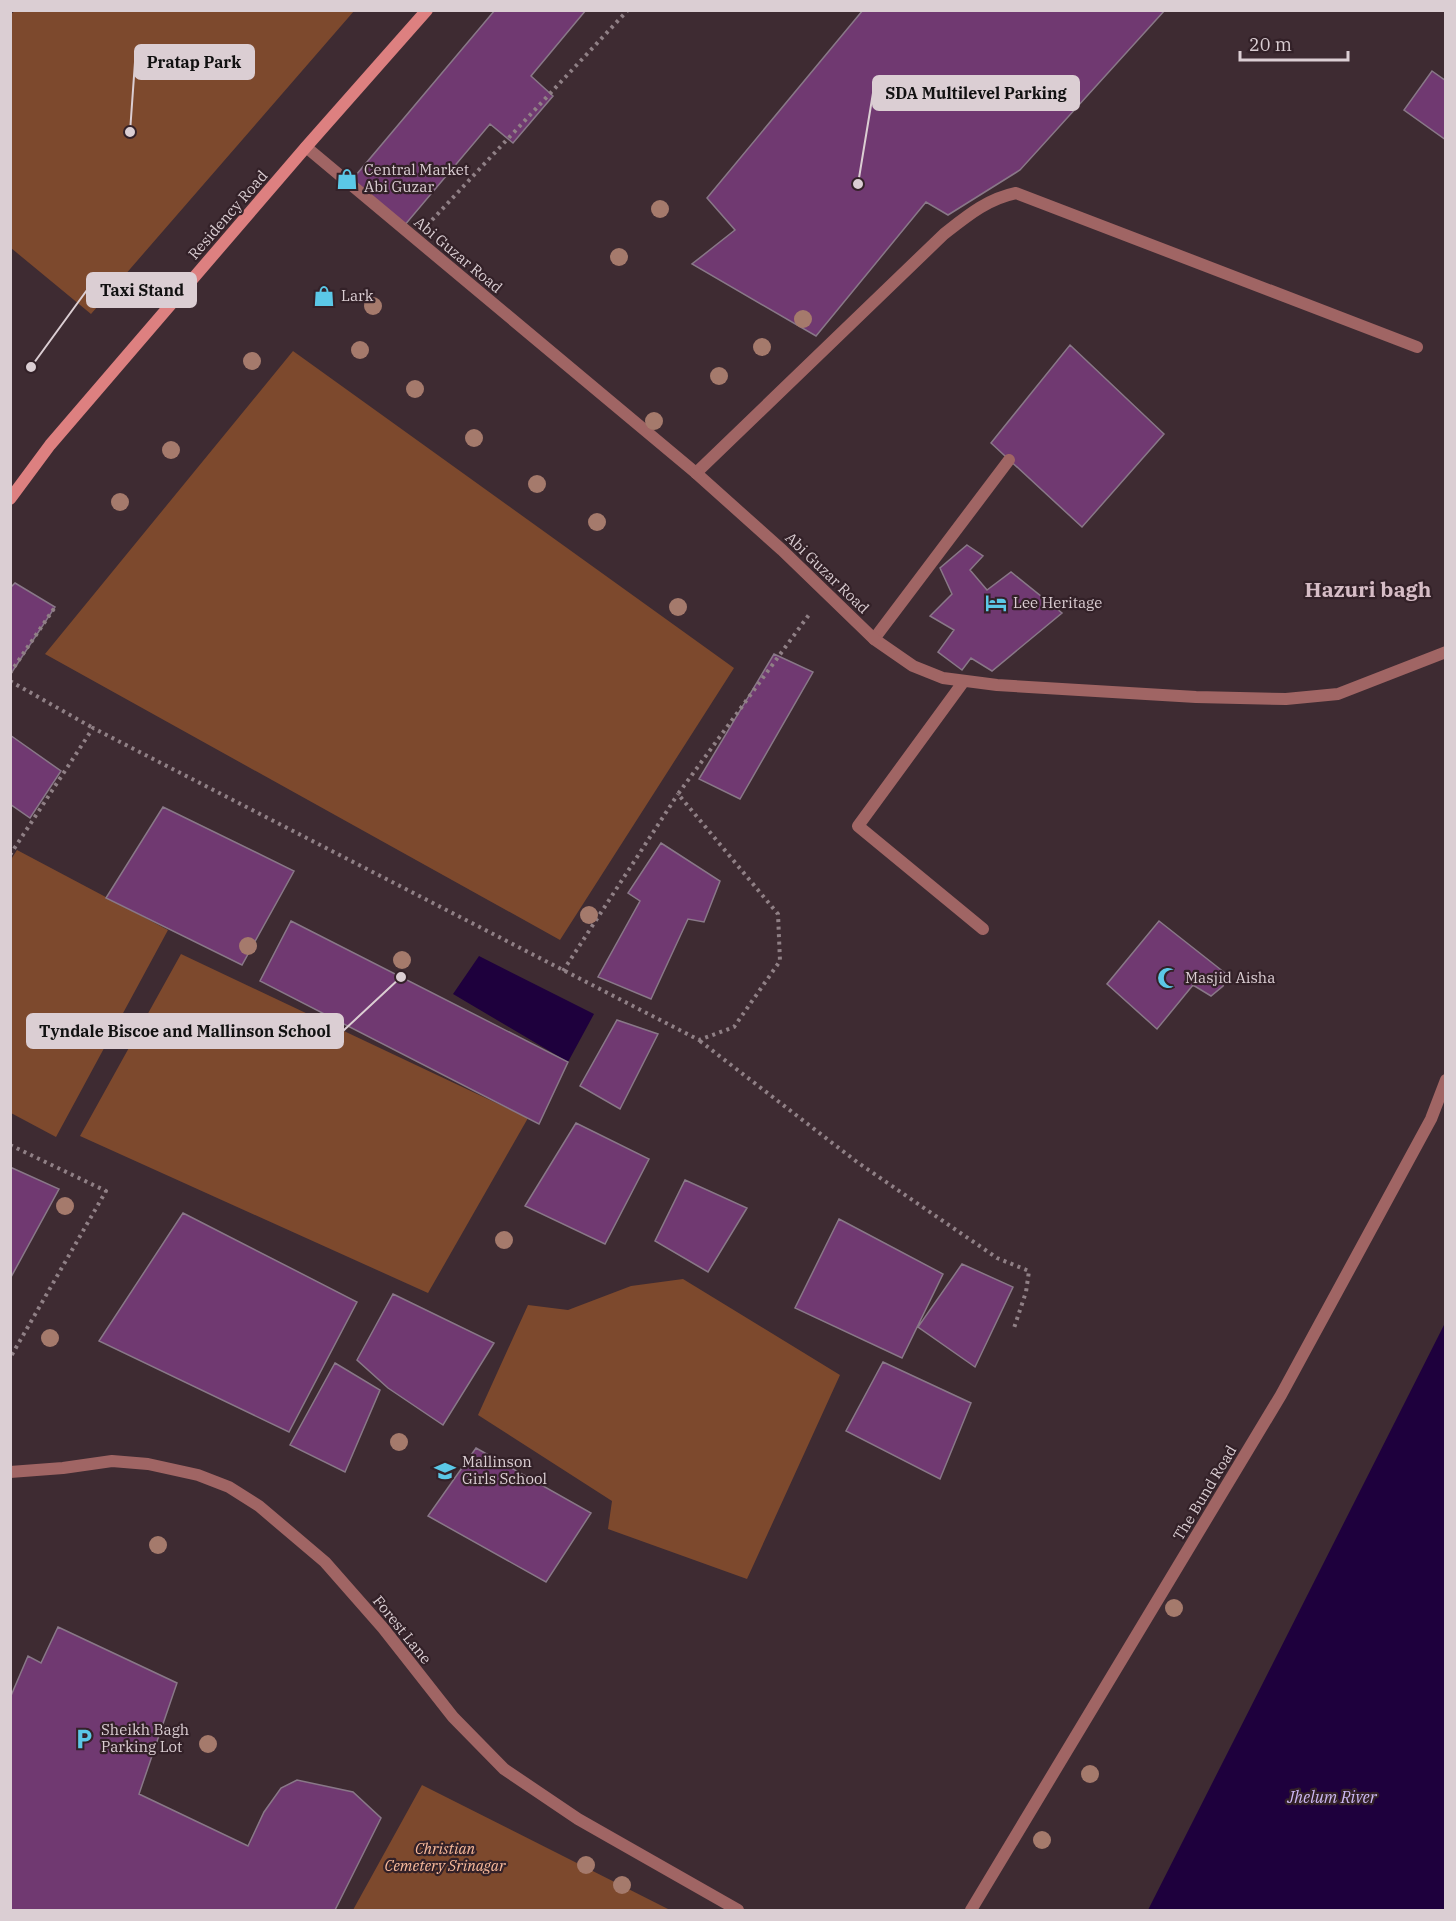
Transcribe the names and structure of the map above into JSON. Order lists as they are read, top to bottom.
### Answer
{
  "streets": {
    "main road": ["Residency Road"],
    "street": ["Abi Guzar Road", "The Bund Road", "Forest Lane"]
  },
  "crossings": [
    ["Residency Road", "Abi Guzar Road"]
  ],
  "districts": ["Hazuri bagh"],
  "water": ["Jhelum River"],
  "parks": ["Christian Cemetery Srinagar"],
  "places": {
    "other": [
      "Pratap Park",
      "SDA Multilevel Parking",
      "Taxi Stand",
      "Tyndale Biscoe and Mallinson School"
    ],
    "shop": ["Central Market Abi Guzar", "Lark"],
    "hotel": ["Lee Heritage"],
    "mosque": ["Masjid Aisha"],
    "school or university": ["Mallinson Girls School"],
    "parking": ["Sheikh Bagh Parking Lot"]
  },
  "scale_bar": "20 m"
}
